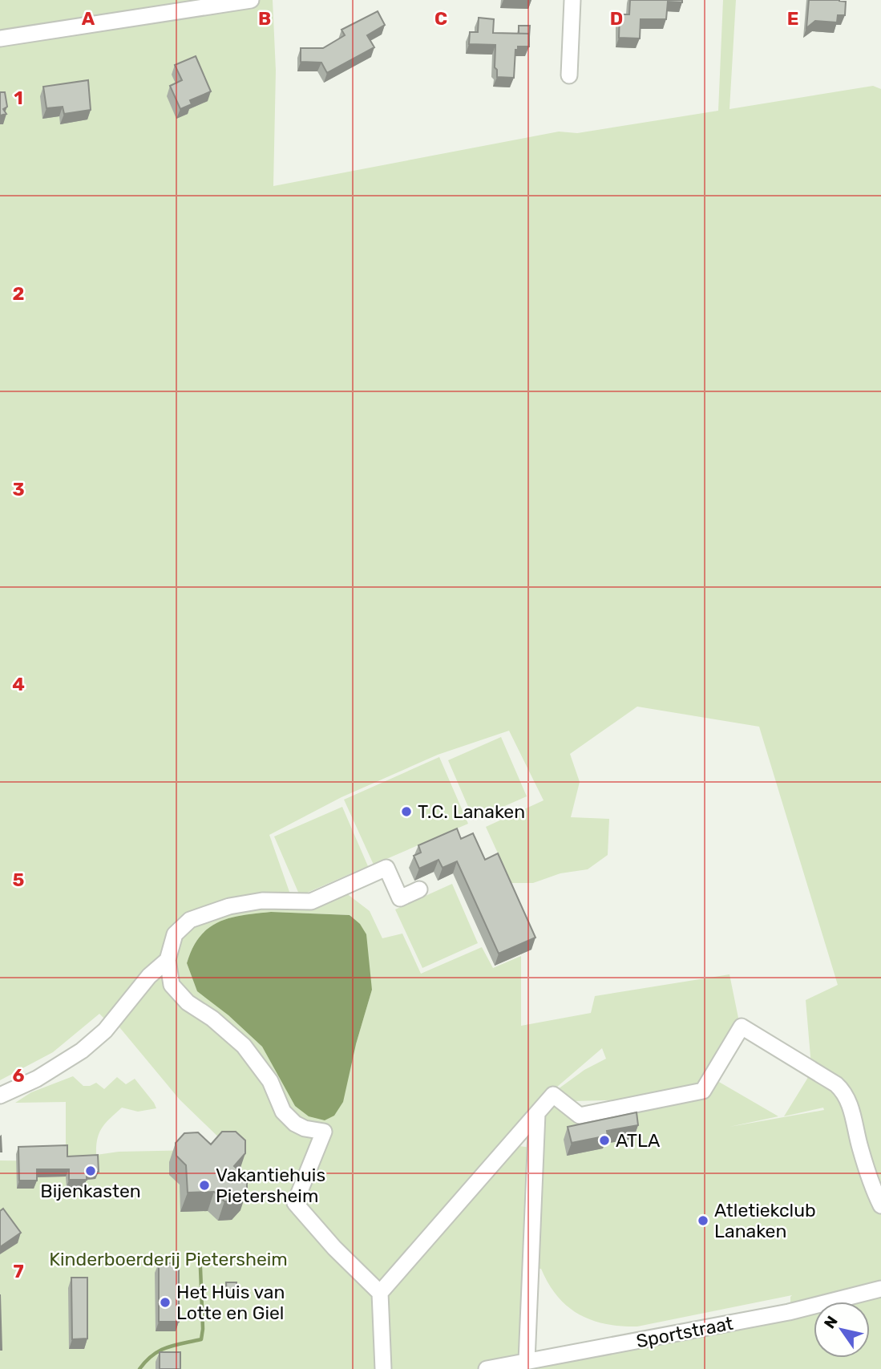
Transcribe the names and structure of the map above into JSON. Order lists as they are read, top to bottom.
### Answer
{
  "streets": {
    "street": ["Sportstraat"]
  },
  "parks": ["Kinderboerderij Pietersheim"],
  "places": [
    "T.C. Lanaken",
    "ATLA",
    "Bijenkasten",
    "Vakantiehuis Pietersheim",
    "Atletiekclub Lanaken",
    "Het Huis van Lotte en Giel"
  ],
  "north": "top left",
  "grid": {
    "columns": [
      "A",
      "B",
      "C",
      "D",
      "E"
    ],
    "rows": [
      "1",
      "2",
      "3",
      "4",
      "5",
      "6",
      "7"
    ]
  }
}
